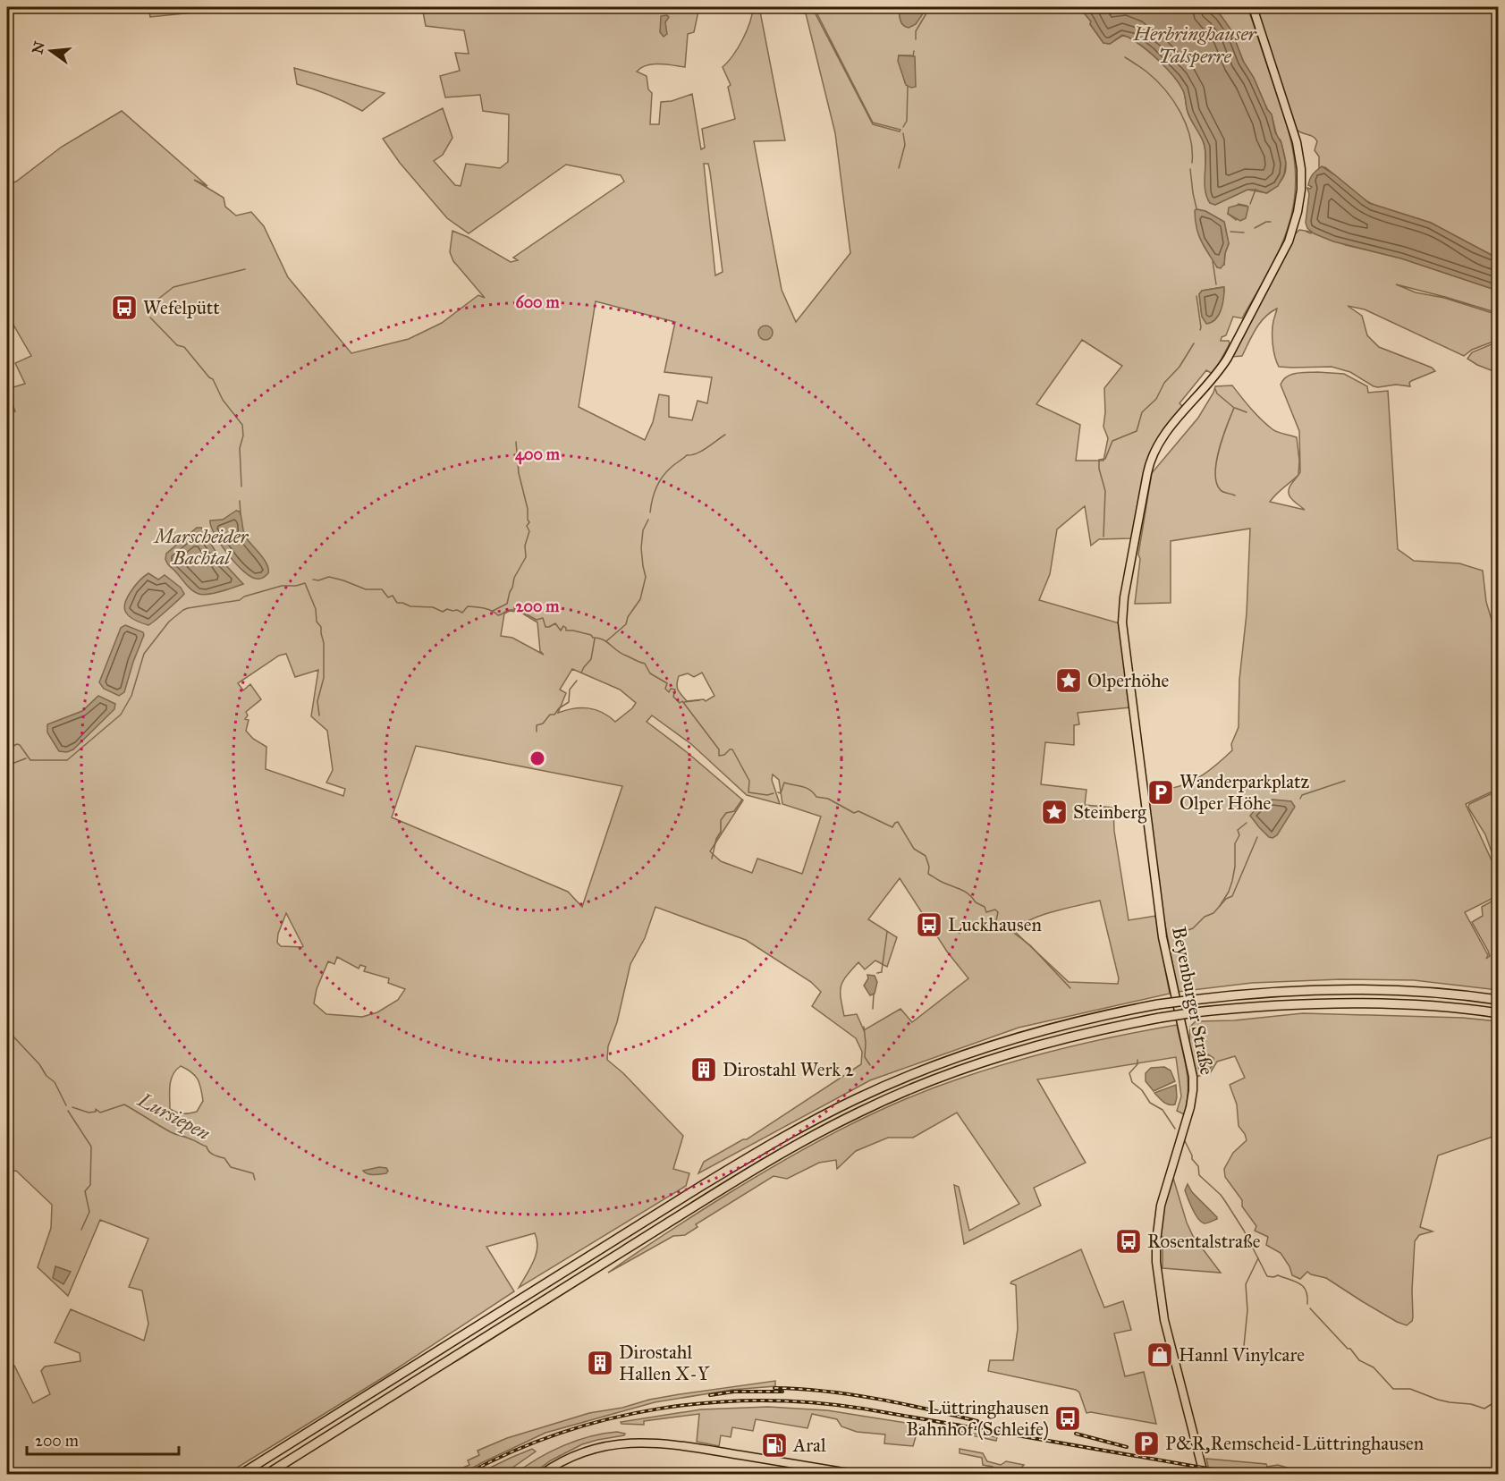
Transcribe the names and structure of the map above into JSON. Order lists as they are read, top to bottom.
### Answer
{
  "streets": {
    "main road": ["Beyenburger Straße"]
  },
  "water": ["Herbringhauser Talsperre", "Lursiepen"],
  "parks": ["Marscheider Bachtal"],
  "places": {
    "bus stop": [
      "Wefelpütt",
      "Luckhausen",
      "Rosentalstraße",
      "Lüttringhausen Bahnhof (Schleife)"
    ],
    "place": ["Olperhöhe", "Steinberg"],
    "parking": ["Wanderparkplatz Olper Höhe", "P&R,Remscheid-Lüttringhausen"],
    "building": ["Dirostahl Werk 2", "Dirostahl Hallen X-Y"],
    "shop": ["Hannl Vinylcare"],
    "fuel station": ["Aral"]
  },
  "scale_bar": "200 m",
  "north": "left",
  "rings": ["600 m", "400 m", "200 m"]
}
